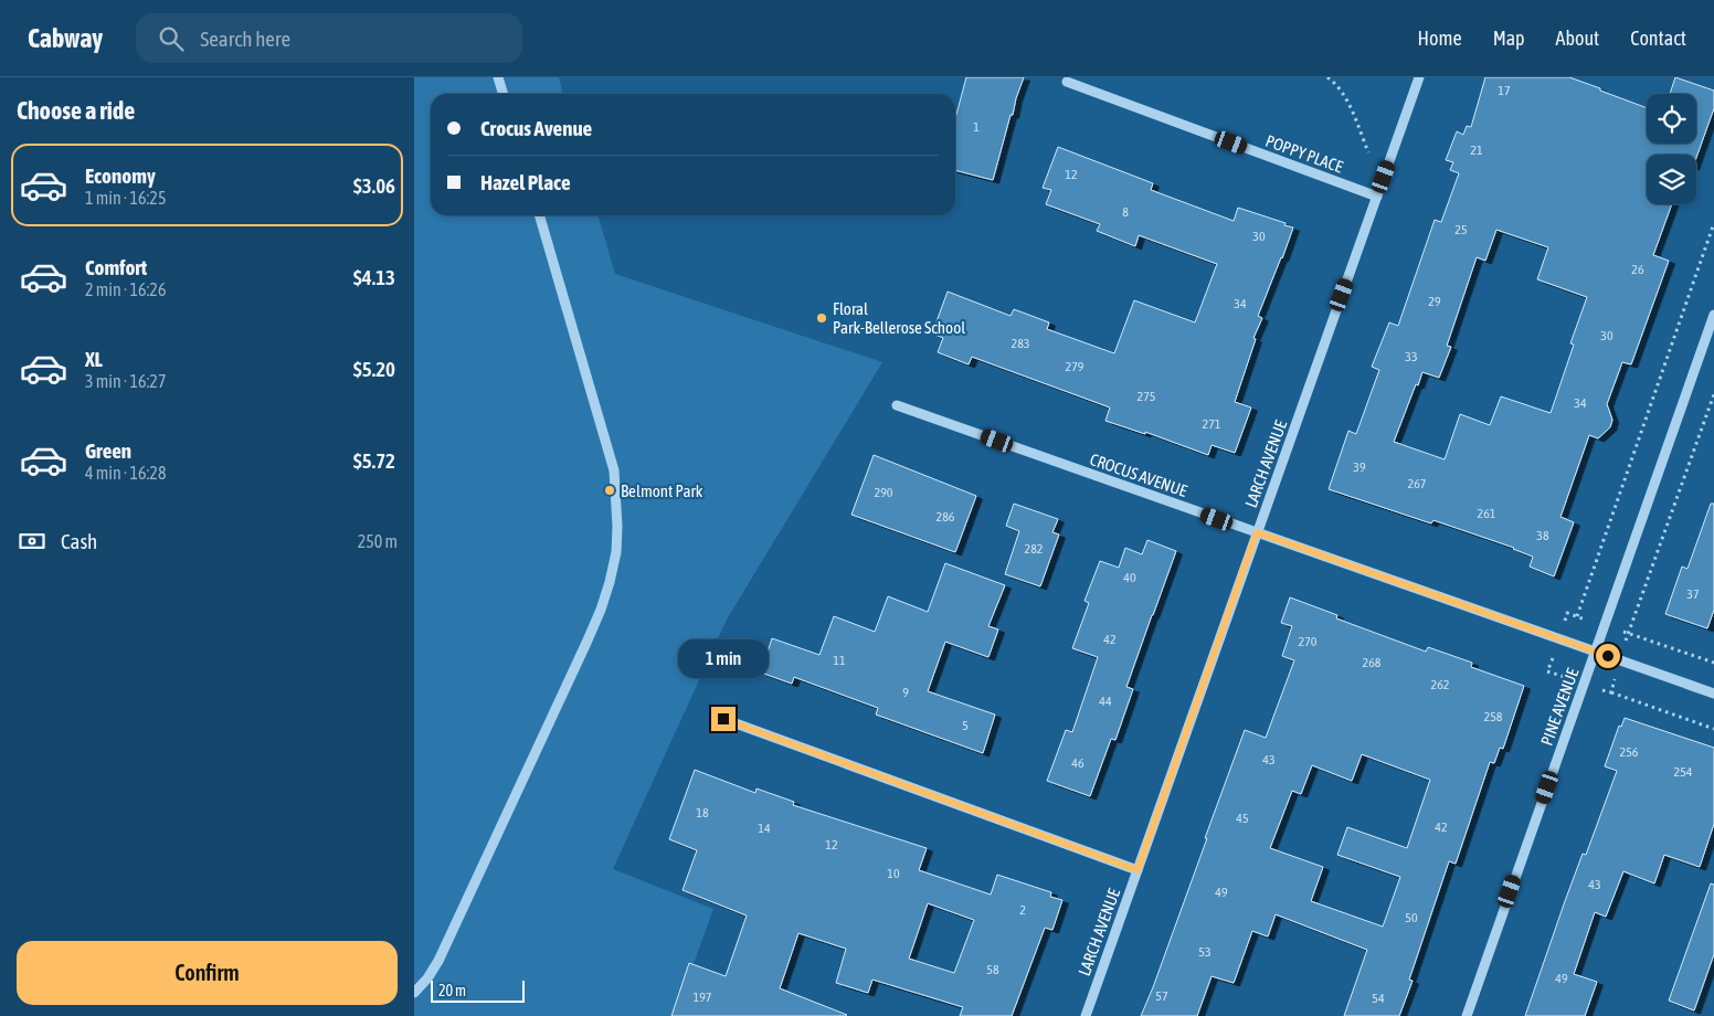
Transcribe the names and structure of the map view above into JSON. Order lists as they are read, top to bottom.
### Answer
{
  "streets": {
    "street": [
      "POPPY PLACE",
      "LARCH AVENUE",
      "CROCUS AVENUE",
      "PINE AVENUE"
    ]
  },
  "crossings": [
    ["POPPY PLACE", "LARCH AVENUE"],
    ["LARCH AVENUE", "CROCUS AVENUE"],
    ["CROCUS AVENUE", "PINE AVENUE"]
  ],
  "places": ["Floral Park-Bellerose School", "Belmont Park"],
  "house_numbers": [
    "17",
    "1",
    "21",
    "12",
    "8",
    "25",
    "30",
    "26",
    "29",
    "34",
    "30",
    "283",
    "33",
    "279",
    "275",
    "34",
    "271",
    "39",
    "267",
    "290",
    "261",
    "286",
    "38",
    "282",
    "40",
    "37",
    "42",
    "270",
    "11",
    "268",
    "262",
    "9",
    "44",
    "258",
    "5",
    "256",
    "43",
    "46",
    "254",
    "18",
    "45",
    "42",
    "14",
    "12",
    "10",
    "43",
    "49",
    "2",
    "50",
    "53",
    "58",
    "49",
    "57",
    "197",
    "54"
  ],
  "scale_bar": "20 m",
  "page": {
    "header": "Cabway",
    "search": "Search here",
    "nav": [
      "Home",
      "Map",
      "About",
      "Contact"
    ],
    "heading": "Choose a ride",
    "banner": ["Crocus Avenue", "Hazel Place"],
    "list": [
      {
        "name": "Economy",
        "note": "1 min · 16:25",
        "value": "$3.06"
      },
      {
        "name": "Comfort",
        "note": "2 min · 16:26",
        "value": "$4.13"
      },
      {
        "name": "XL",
        "note": "3 min · 16:27",
        "value": "$5.20"
      },
      {
        "name": "Green",
        "note": "4 min · 16:28",
        "value": "$5.72"
      }
    ],
    "pay": ["Cash", "250 m"],
    "bubble": "1 min",
    "buttons": "Confirm",
    "scale": "20 m"
  }
}
